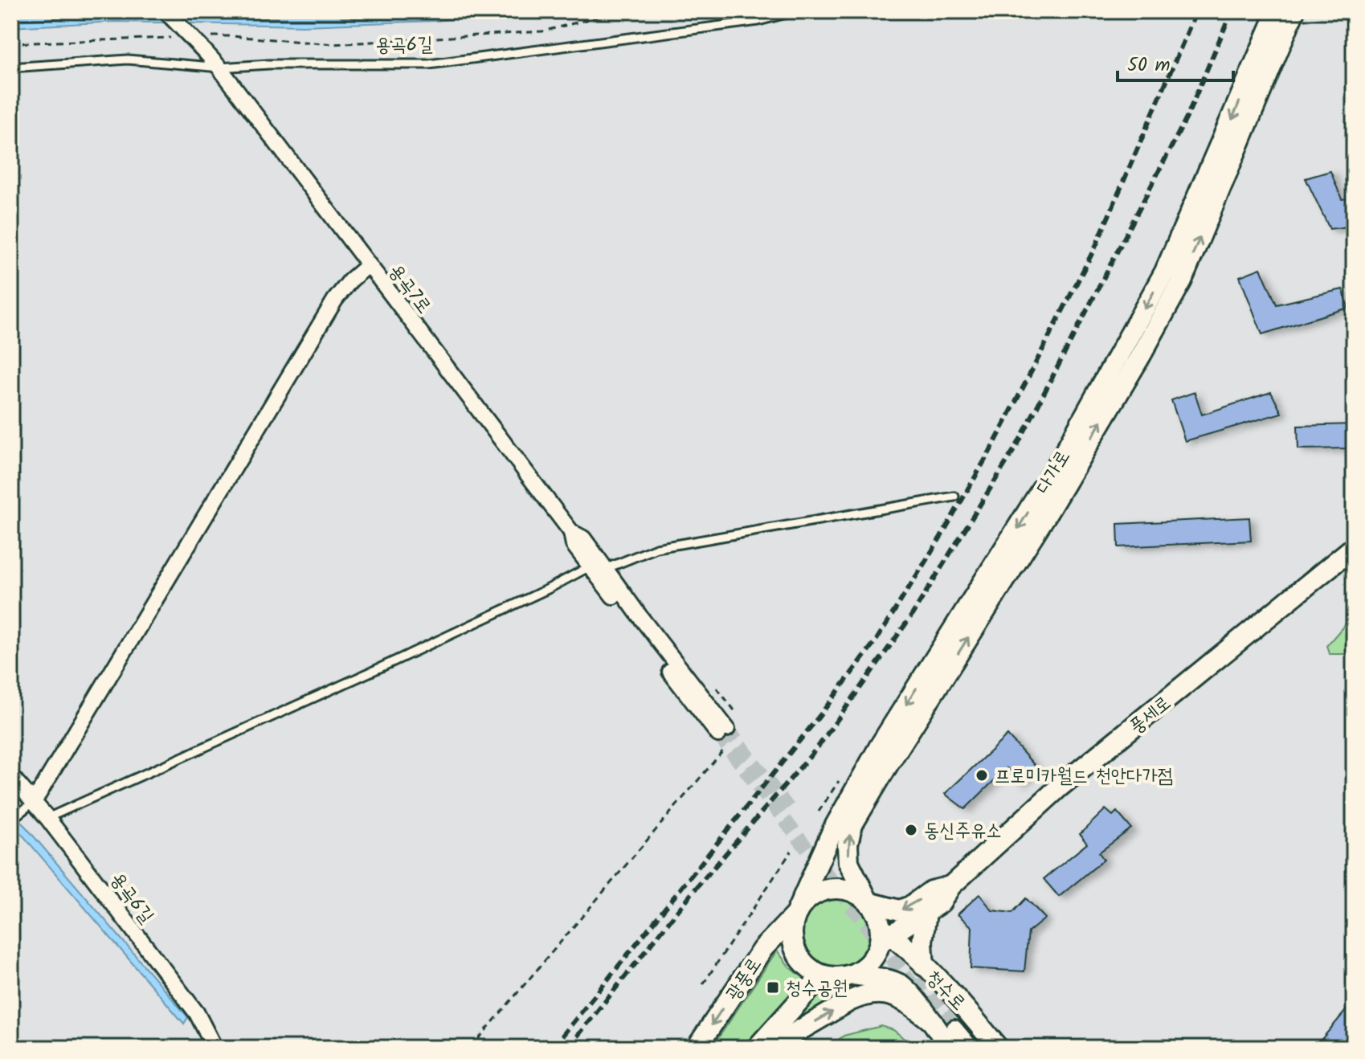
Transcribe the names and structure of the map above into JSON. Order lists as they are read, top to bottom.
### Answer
{
  "streets": {
    "street": [
      "용곡6길",
      "용곡7로",
      "다가로",
      "풍세로",
      "광풍로",
      "청수로"
    ]
  },
  "crossings": [
    ["용곡6길", "용곡7로"],
    ["다가로", "풍세로"],
    ["다가로", "광풍로"],
    ["다가로", "청수로"],
    ["풍세로", "광풍로"],
    ["풍세로", "청수로"],
    ["광풍로", "청수로"]
  ],
  "places": {
    "other": ["프로미카월드 천안다가점", "동신주유소"],
    "transit": ["청수공원"]
  },
  "scale_bar": "50 m"
}
